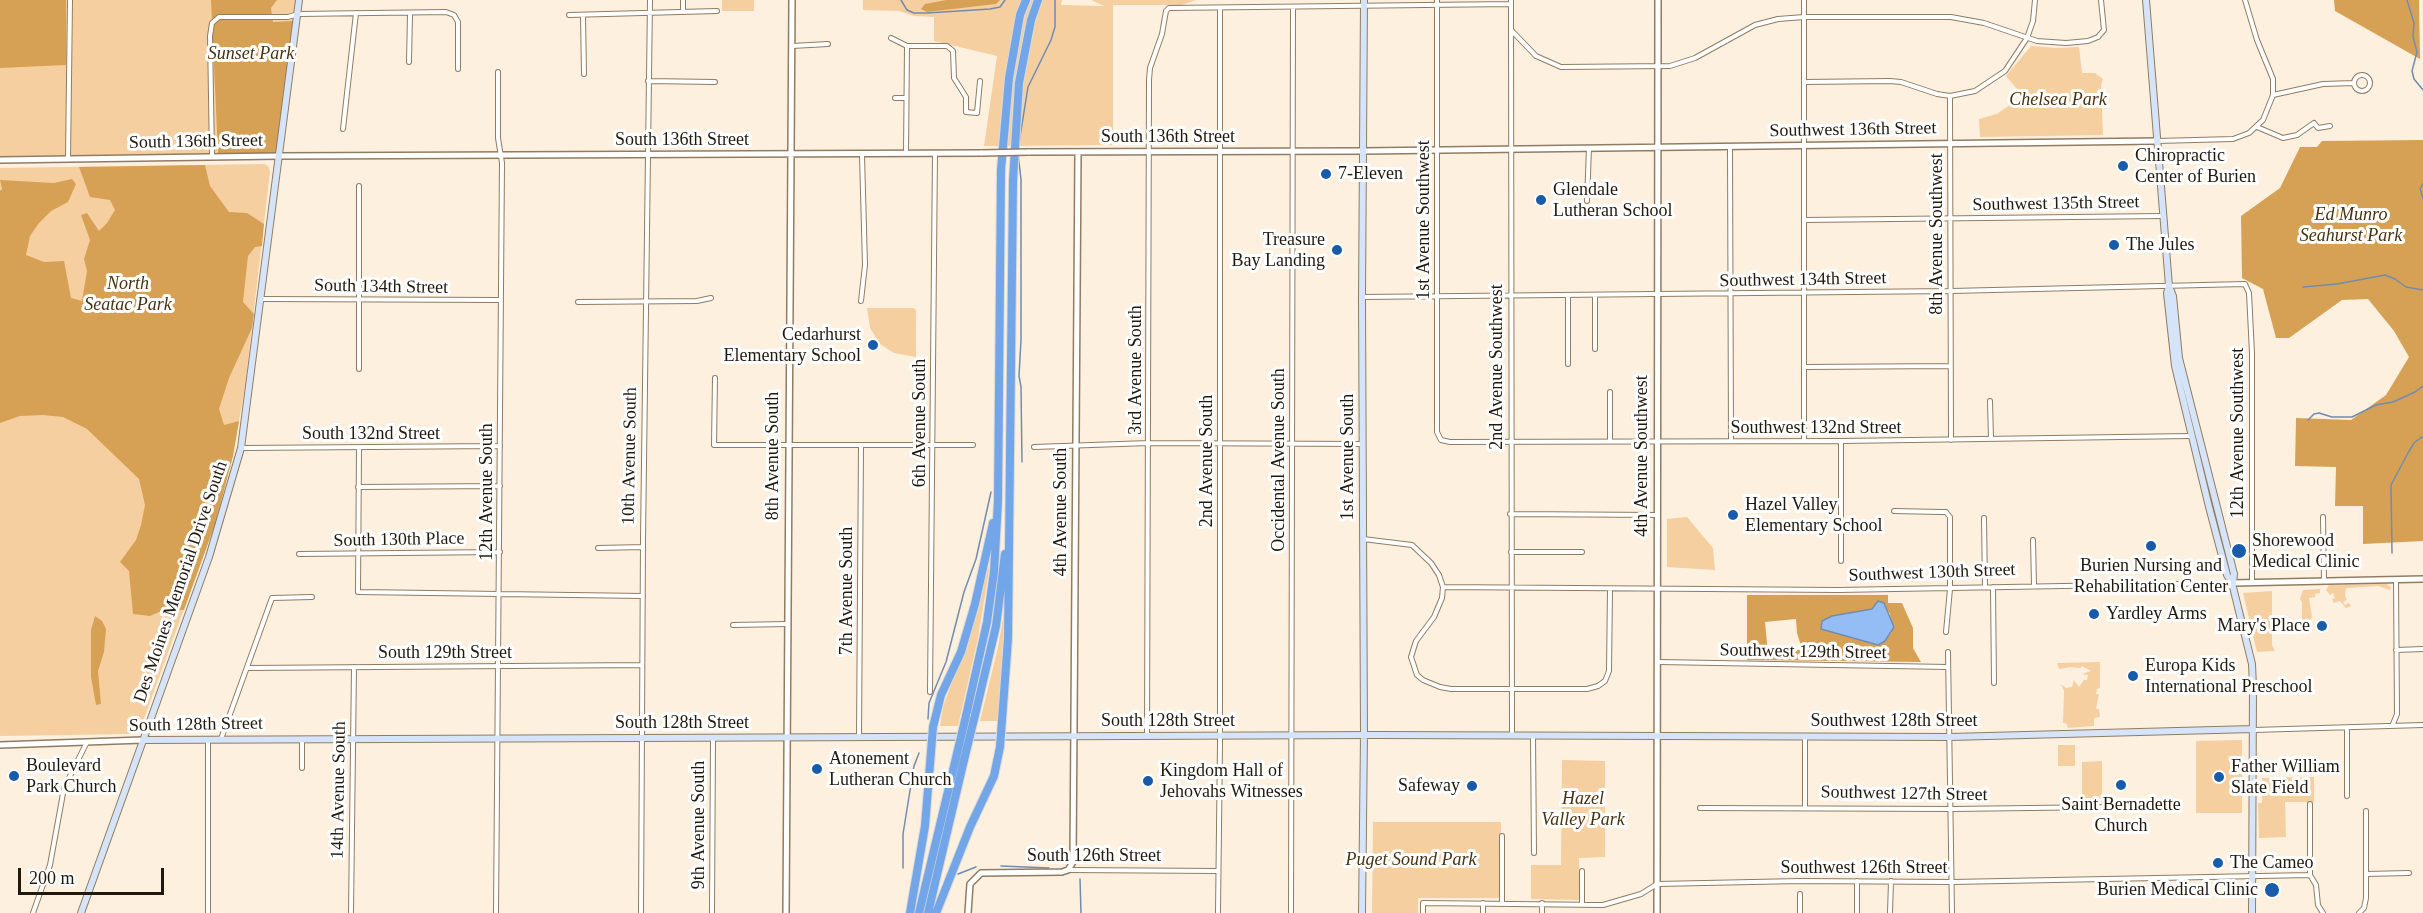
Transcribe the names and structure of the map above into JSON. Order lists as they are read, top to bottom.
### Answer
{
  "streets": {
    "main road": [
      "1st Avenue South",
      "Des Moines Memorial Drive South",
      "South 128th Street",
      "Southwest 128th Street"
    ],
    "street": [
      "Southwest 136th Street",
      "South 136th Street",
      "Southwest 135th Street",
      "1st Avenue Southwest",
      "8th Avenue Southwest",
      "Southwest 134th Street",
      "South 134th Street",
      "2nd Avenue Southwest",
      "3rd Avenue South",
      "6th Avenue South",
      "Southwest 132nd Street",
      "12th Avenue Southwest",
      "South 132nd Street",
      "10th Avenue South",
      "8th Avenue South",
      "4th Avenue Southwest",
      "Occidental Avenue South",
      "2nd Avenue South",
      "12th Avenue South",
      "4th Avenue South",
      "South 130th Place",
      "Southwest 130th Street",
      "7th Avenue South",
      "Southwest 129th Street",
      "South 129th Street",
      "14th Avenue South",
      "Southwest 127th Street",
      "9th Avenue South",
      "South 126th Street",
      "Southwest 126th Street"
    ]
  },
  "crossings": [
    ["Southwest 136th Street", "South 136th Street"],
    ["Southwest 136th Street", "1st Avenue Southwest"],
    ["Southwest 136th Street", "8th Avenue Southwest"],
    ["Southwest 136th Street", "2nd Avenue Southwest"],
    ["Southwest 136th Street", "4th Avenue Southwest"],
    ["Southwest 136th Street", "1st Avenue South"],
    ["South 136th Street", "3rd Avenue South"],
    ["South 136th Street", "6th Avenue South"],
    ["South 136th Street", "10th Avenue South"],
    ["South 136th Street", "8th Avenue South"],
    ["South 136th Street", "1st Avenue South"],
    ["South 136th Street", "Occidental Avenue South"],
    ["South 136th Street", "2nd Avenue South"],
    ["South 136th Street", "12th Avenue South"],
    ["South 136th Street", "4th Avenue South"],
    ["South 136th Street", "Des Moines Memorial Drive South"],
    ["Southwest 135th Street", "8th Avenue Southwest"],
    ["1st Avenue Southwest", "Southwest 134th Street"],
    ["1st Avenue Southwest", "Southwest 132nd Street"],
    ["8th Avenue Southwest", "Southwest 134th Street"],
    ["8th Avenue Southwest", "Southwest 132nd Street"],
    ["Southwest 134th Street", "2nd Avenue Southwest"],
    ["Southwest 134th Street", "12th Avenue Southwest"],
    ["Southwest 134th Street", "4th Avenue Southwest"],
    ["Southwest 134th Street", "1st Avenue South"],
    ["South 134th Street", "12th Avenue South"],
    ["South 134th Street", "Des Moines Memorial Drive South"],
    ["2nd Avenue Southwest", "Southwest 132nd Street"],
    ["2nd Avenue Southwest", "Southwest 130th Street"],
    ["2nd Avenue Southwest", "Southwest 128th Street"],
    ["3rd Avenue South", "2nd Avenue South"],
    ["3rd Avenue South", "South 128th Street"],
    ["Southwest 132nd Street", "4th Avenue Southwest"],
    ["12th Avenue Southwest", "Southwest 130th Street"],
    ["South 132nd Street", "12th Avenue South"],
    ["South 132nd Street", "Des Moines Memorial Drive South"],
    ["10th Avenue South", "South 129th Street"],
    ["10th Avenue South", "South 128th Street"],
    ["8th Avenue South", "South 128th Street"],
    ["4th Avenue Southwest", "Southwest 130th Street"],
    ["4th Avenue Southwest", "Southwest 129th Street"],
    ["4th Avenue Southwest", "Southwest 128th Street"],
    ["4th Avenue Southwest", "Southwest 126th Street"],
    ["1st Avenue South", "South 128th Street"],
    ["1st Avenue South", "Southwest 128th Street"],
    ["Occidental Avenue South", "South 128th Street"],
    ["2nd Avenue South", "South 128th Street"],
    ["2nd Avenue South", "South 126th Street"],
    ["12th Avenue South", "South 130th Place"],
    ["12th Avenue South", "South 129th Street"],
    ["12th Avenue South", "South 128th Street"],
    ["4th Avenue South", "South 128th Street"],
    ["4th Avenue South", "South 126th Street"],
    ["Des Moines Memorial Drive South", "South 128th Street"],
    ["7th Avenue South", "South 128th Street"],
    ["South 129th Street", "14th Avenue South"],
    ["South 128th Street", "Southwest 128th Street"],
    ["South 128th Street", "14th Avenue South"],
    ["South 128th Street", "9th Avenue South"]
  ],
  "parks": [
    "Sunset Park",
    "Chelsea Park",
    "Ed Munro Seahurst Park",
    "North Seatac Park",
    "Hazel Valley Park",
    "Puget Sound Park"
  ],
  "places": [
    "Chiropractic Center of Burien",
    "7-Eleven",
    "Glendale Lutheran School",
    "The Jules",
    "Treasure Bay Landing",
    "Cedarhurst Elementary School",
    "Hazel Valley Elementary School",
    "Burien Nursing and Rehabilitation Center",
    "Shorewood Medical Clinic",
    "Yardley Arms",
    "Mary's Place",
    "Europa Kids International Preschool",
    "Atonement Lutheran Church",
    "Boulevard Park Church",
    "Father William Slate Field",
    "Kingdom Hall of Jehovahs Witnesses",
    "Saint Bernadette Church",
    "Safeway",
    "The Cameo",
    "Burien Medical Clinic"
  ],
  "scale_bar": "200 m"
}
